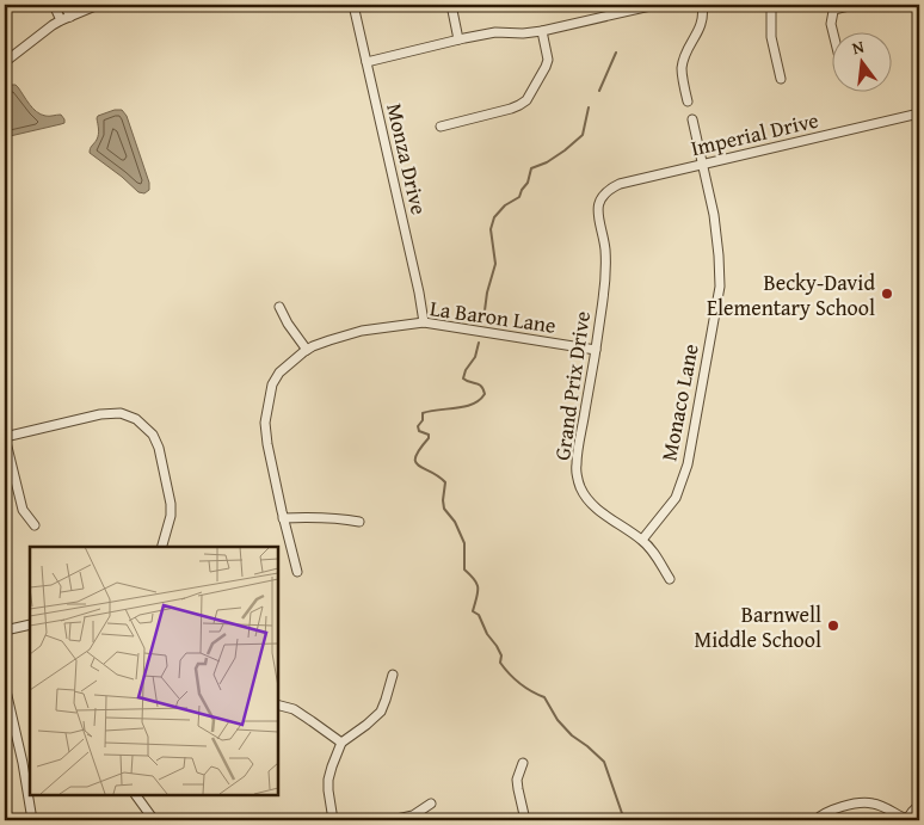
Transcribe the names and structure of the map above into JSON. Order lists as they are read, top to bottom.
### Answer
{
  "streets": {
    "street": [
      "Imperial Drive",
      "Monza Drive",
      "La Baron Lane",
      "Grand Prix Drive",
      "Monaco Lane"
    ]
  },
  "crossings": [
    ["Imperial Drive", "Grand Prix Drive"],
    ["Imperial Drive", "Monaco Lane"],
    ["Monza Drive", "La Baron Lane"],
    ["La Baron Lane", "Grand Prix Drive"],
    ["Grand Prix Drive", "Monaco Lane"]
  ],
  "places": ["Becky-David Elementary School", "Barnwell Middle School"],
  "north": "top"
}
